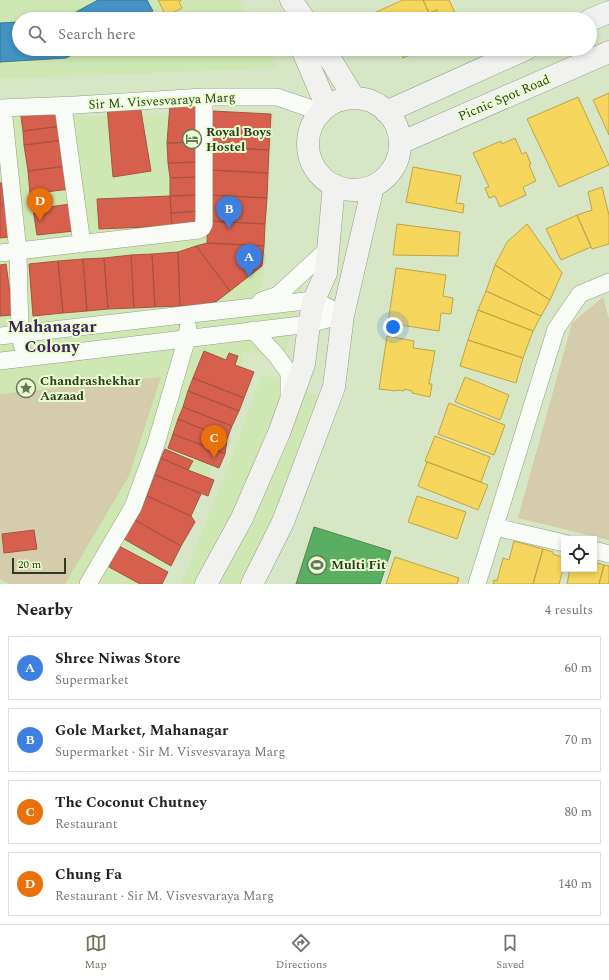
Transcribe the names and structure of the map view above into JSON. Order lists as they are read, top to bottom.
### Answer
{
  "streets": {
    "street": ["Picnic Spot Road", "Sir M. Visvesvaraya Marg"]
  },
  "crossings": [
    ["Picnic Spot Road", "Sir M. Visvesvaraya Marg"]
  ],
  "districts": ["Mahanagar Colony"],
  "places": {
    "hotel": ["Royal Boys Hostel"],
    "place": ["Chandrashekhar Aazaad"],
    "sports": ["Multi Fit"]
  },
  "scale_bar": "20 m",
  "page": {
    "search": "Search here",
    "pins": [
      "D",
      "B",
      "A",
      "C"
    ],
    "scale": "20 m",
    "heading": ["Nearby", "4 results"],
    "list": [
      {
        "mark": "A",
        "name": "Shree Niwas Store",
        "note": "Supermarket",
        "value": "60 m"
      },
      {
        "mark": "B",
        "name": "Gole Market, Mahanagar",
        "note": "Supermarket · Sir M. Visvesvaraya Marg",
        "value": "70 m"
      },
      {
        "mark": "C",
        "name": "The Coconut Chutney",
        "note": "Restaurant",
        "value": "80 m"
      },
      {
        "mark": "D",
        "name": "Chung Fa",
        "note": "Restaurant · Sir M. Visvesvaraya Marg",
        "value": "140 m"
      }
    ],
    "nav": ["Map", "Directions", "Saved"]
  }
}
